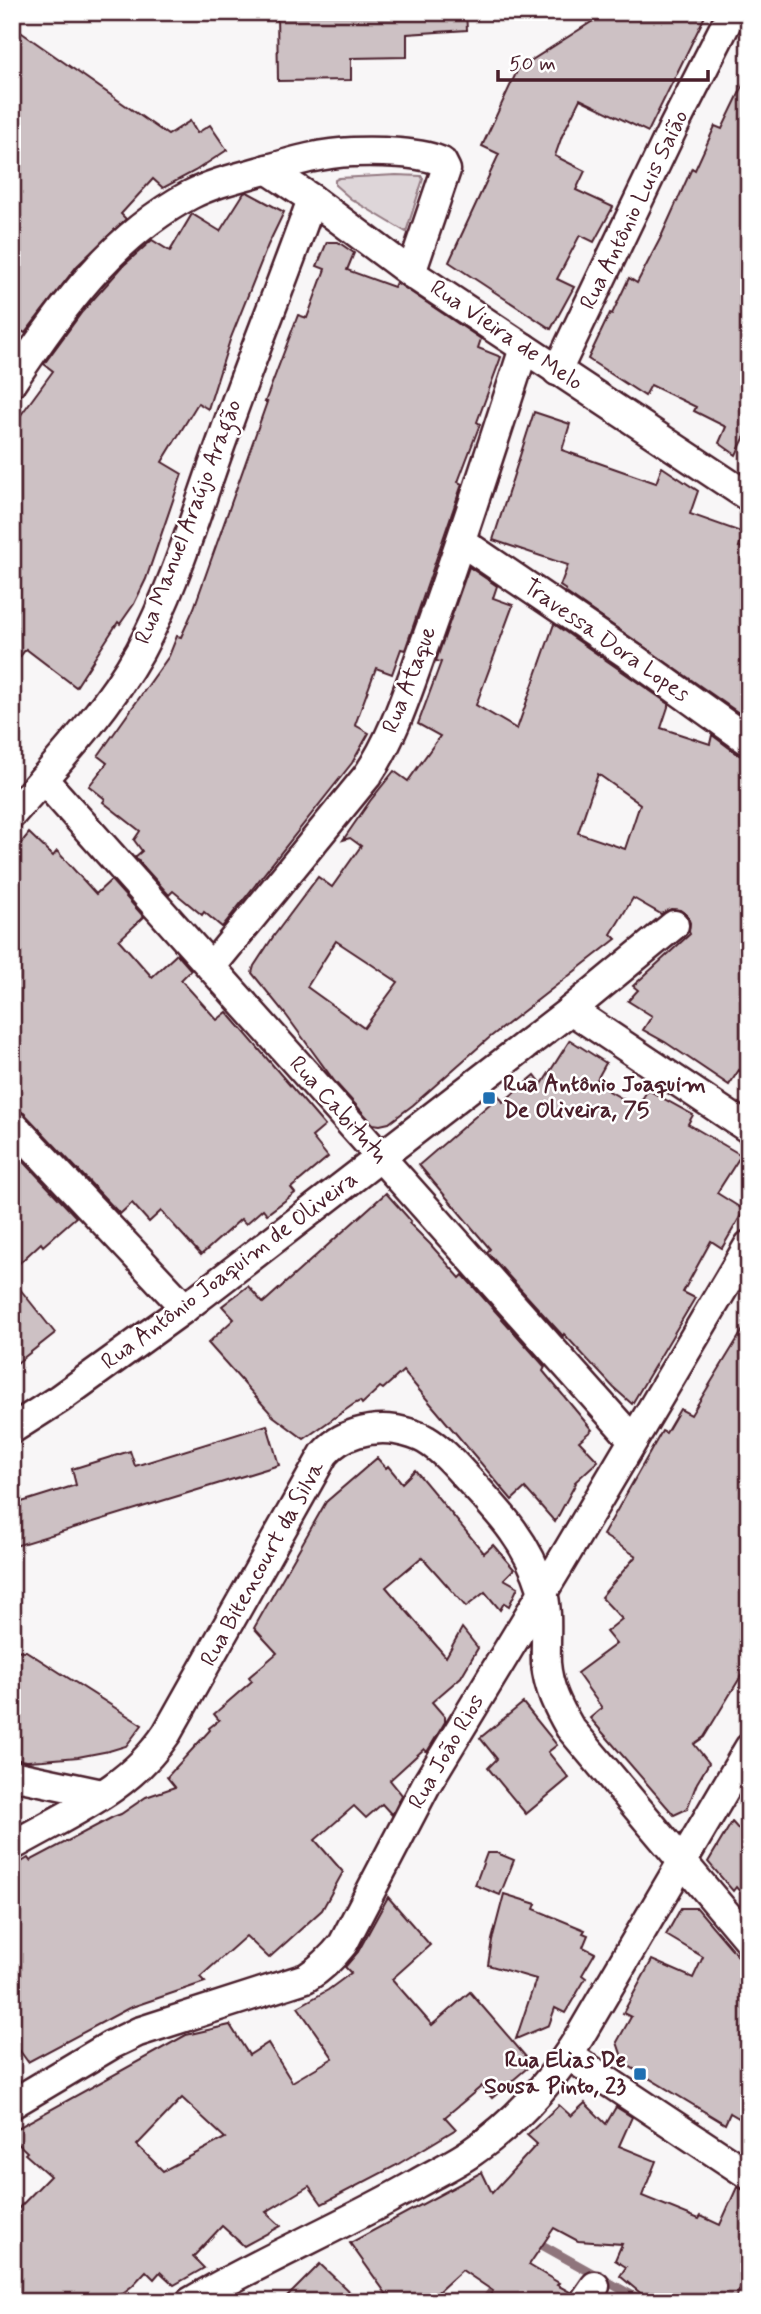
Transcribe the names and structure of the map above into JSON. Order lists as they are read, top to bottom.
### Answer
{
  "streets": {
    "street": [
      "Rua Antônio Luis Saião",
      "Rua Vieira de Melo",
      "Rua Manuel Araújo Aragão",
      "Travessa Dora Lopes",
      "Rua Ataque",
      "Rua Cabitutu",
      "Rua Antônio Joaquim de Oliveira",
      "Rua Bitencourt da Silva",
      "Rua João Rios"
    ]
  },
  "crossings": [
    ["Rua Antônio Luis Saião", "Rua Vieira de Melo"],
    ["Rua Vieira de Melo", "Rua Manuel Araújo Aragão"],
    ["Rua Vieira de Melo", "Rua Ataque"],
    ["Rua Manuel Araújo Aragão", "Rua Cabitutu"],
    ["Travessa Dora Lopes", "Rua Ataque"],
    ["Rua Ataque", "Rua Cabitutu"],
    ["Rua Cabitutu", "Rua Antônio Joaquim de Oliveira"],
    ["Rua Cabitutu", "Rua João Rios"],
    ["Rua Bitencourt da Silva", "Rua João Rios"]
  ],
  "places": {
    "transit": ["Rua Antônio Joaquim De Oliveira, 75", "Rua Elias De Sousa Pinto, 23"]
  },
  "scale_bar": "50 m"
}
